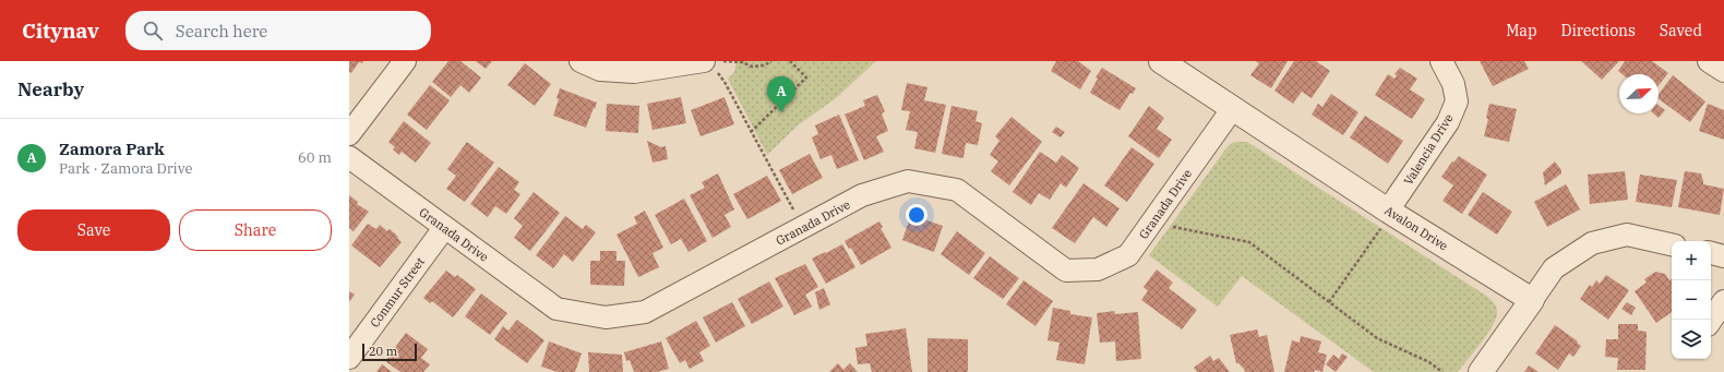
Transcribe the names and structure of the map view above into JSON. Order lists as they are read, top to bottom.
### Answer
{
  "streets": {
    "street": [
      "Valencia Drive",
      "Granada Drive",
      "Avalon Drive",
      "Conmur Street"
    ]
  },
  "crossings": [
    ["Valencia Drive", "Avalon Drive"],
    ["Granada Drive", "Avalon Drive"],
    ["Granada Drive", "Conmur Street"]
  ],
  "scale_bar": "20 m",
  "north": "top right",
  "page": {
    "header": "Citynav",
    "search": "Search here",
    "nav": ["Map", "Directions", "Saved"],
    "heading": "Nearby",
    "pins": "A",
    "list": [
      {
        "mark": "A",
        "name": "Zamora Park",
        "note": "Park · Zamora Drive",
        "value": "60 m"
      }
    ],
    "buttons": ["Save", "Share"],
    "map_buttons": ["+", "−"],
    "scale": "20 m"
  }
}
